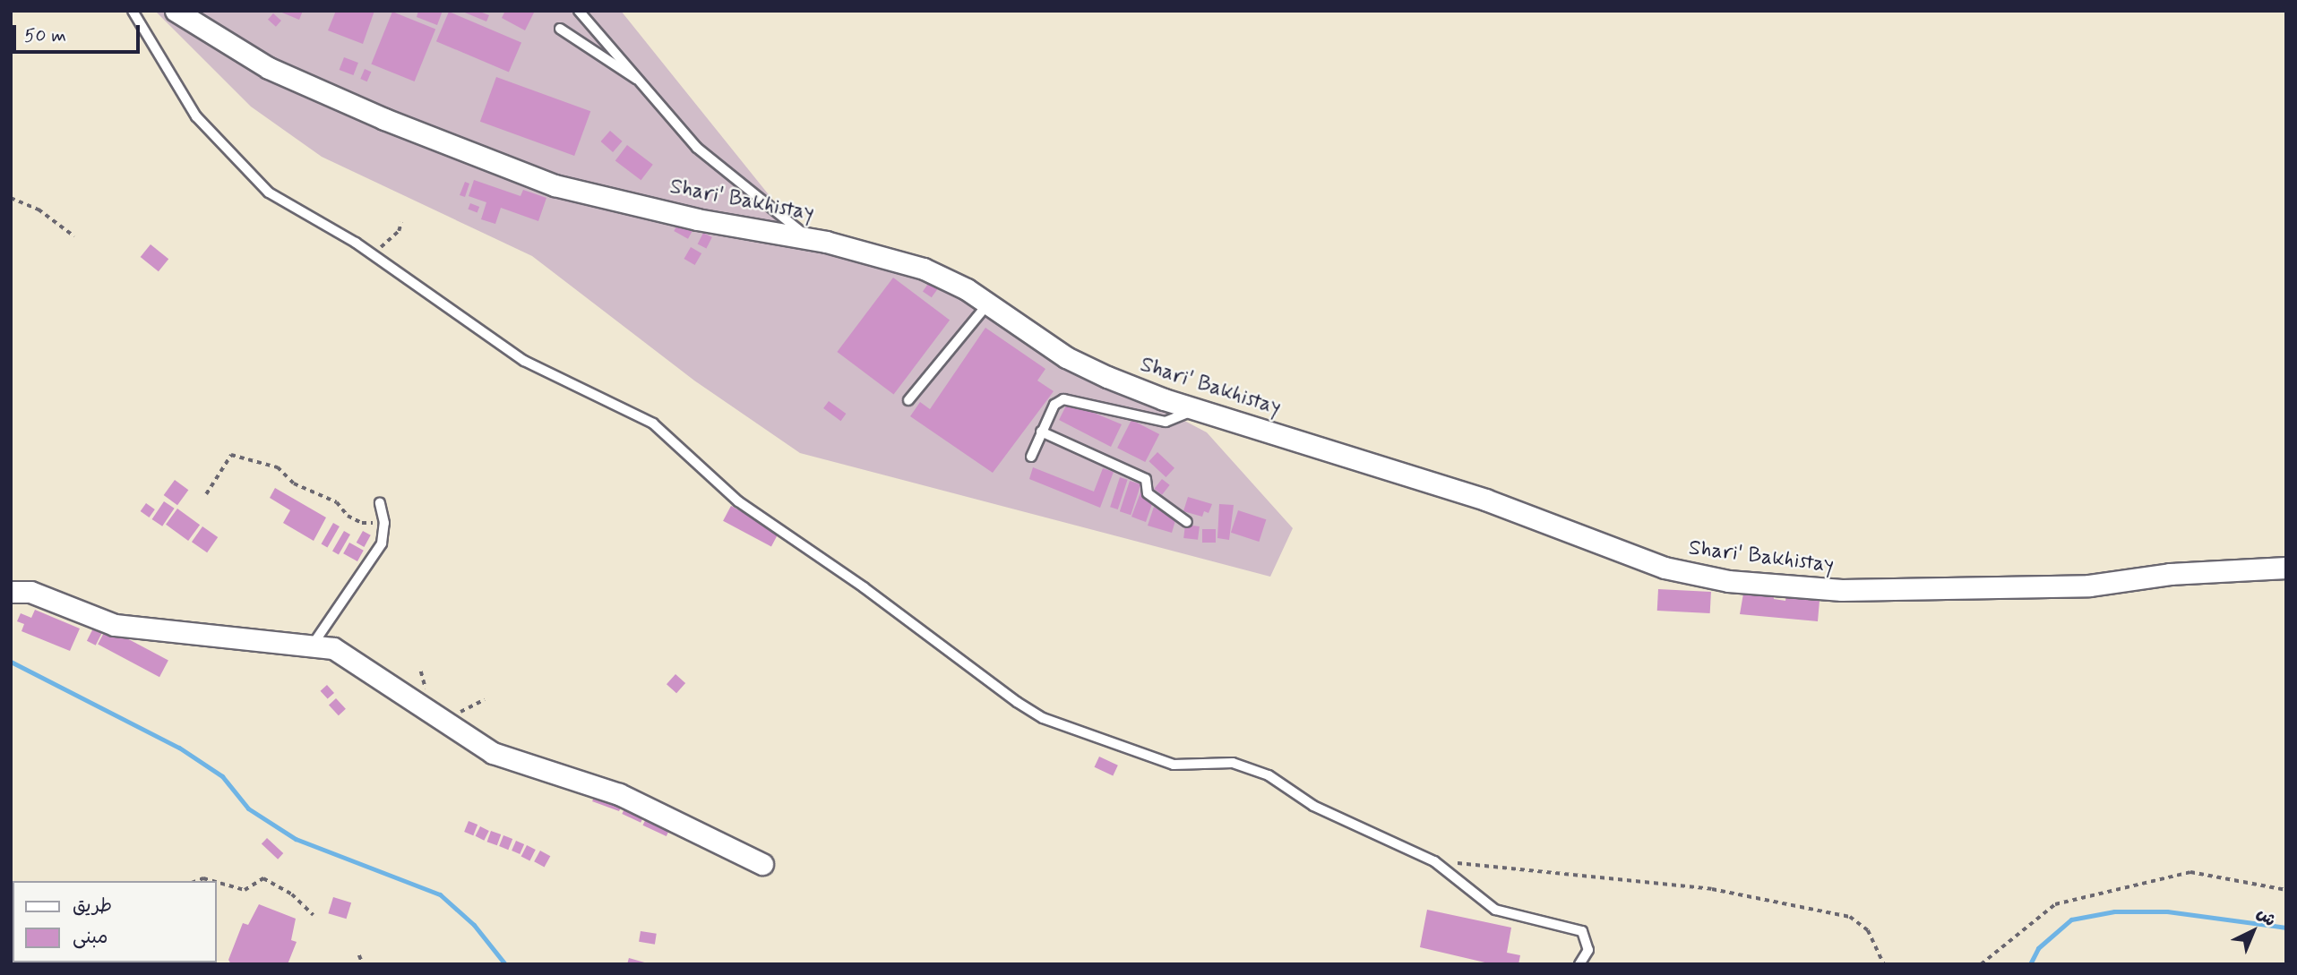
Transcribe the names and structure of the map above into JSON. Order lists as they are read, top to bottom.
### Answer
{
  "streets": {
    "street": ["Shari' Bakhistay"]
  },
  "legend": ["طريق", "مبنى"],
  "scale_bar": "50 m",
  "north": "top right"
}
